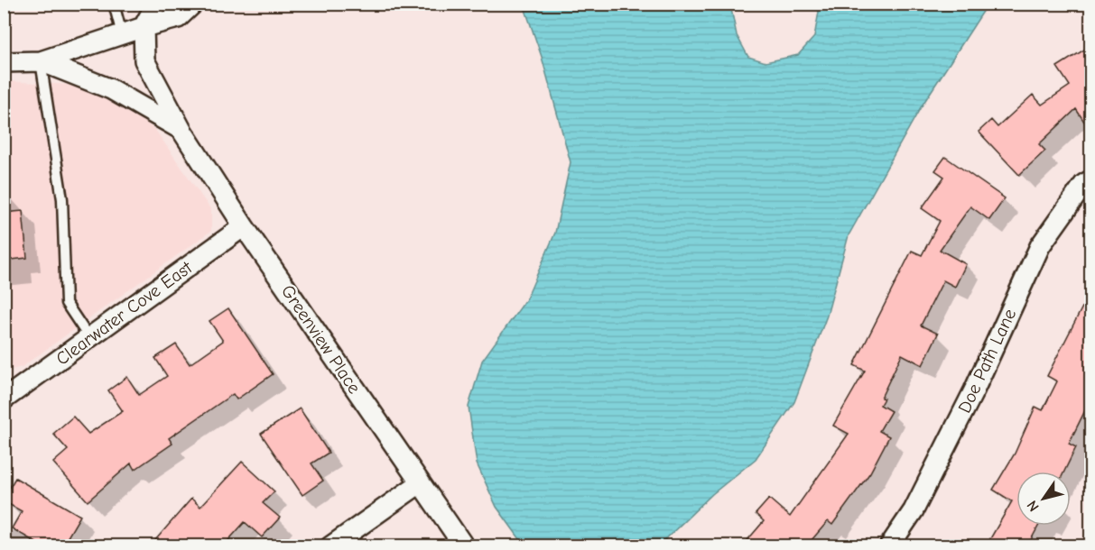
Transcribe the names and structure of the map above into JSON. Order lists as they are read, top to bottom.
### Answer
{
  "streets": {
    "street": ["Clearwater Cove East", "Greenview Place", "Doe Path Lane"]
  },
  "crossings": [
    ["Clearwater Cove East", "Greenview Place"]
  ],
  "north": "bottom left"
}
